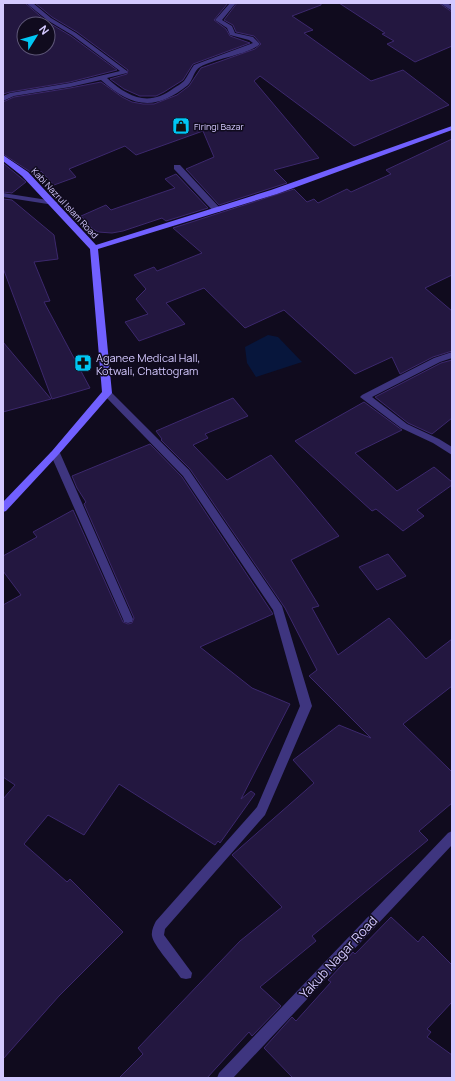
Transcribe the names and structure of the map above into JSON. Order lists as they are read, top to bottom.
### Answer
{
  "streets": {
    "street": ["Kabi Nazrul Islam Road", "Yakub Nagar Road"]
  },
  "places": {
    "shop": ["Firingi Bazar"],
    "pharmacy": ["Aganee Medical Hall, Kotwali, Chattogram"]
  },
  "north": "top right"
}
